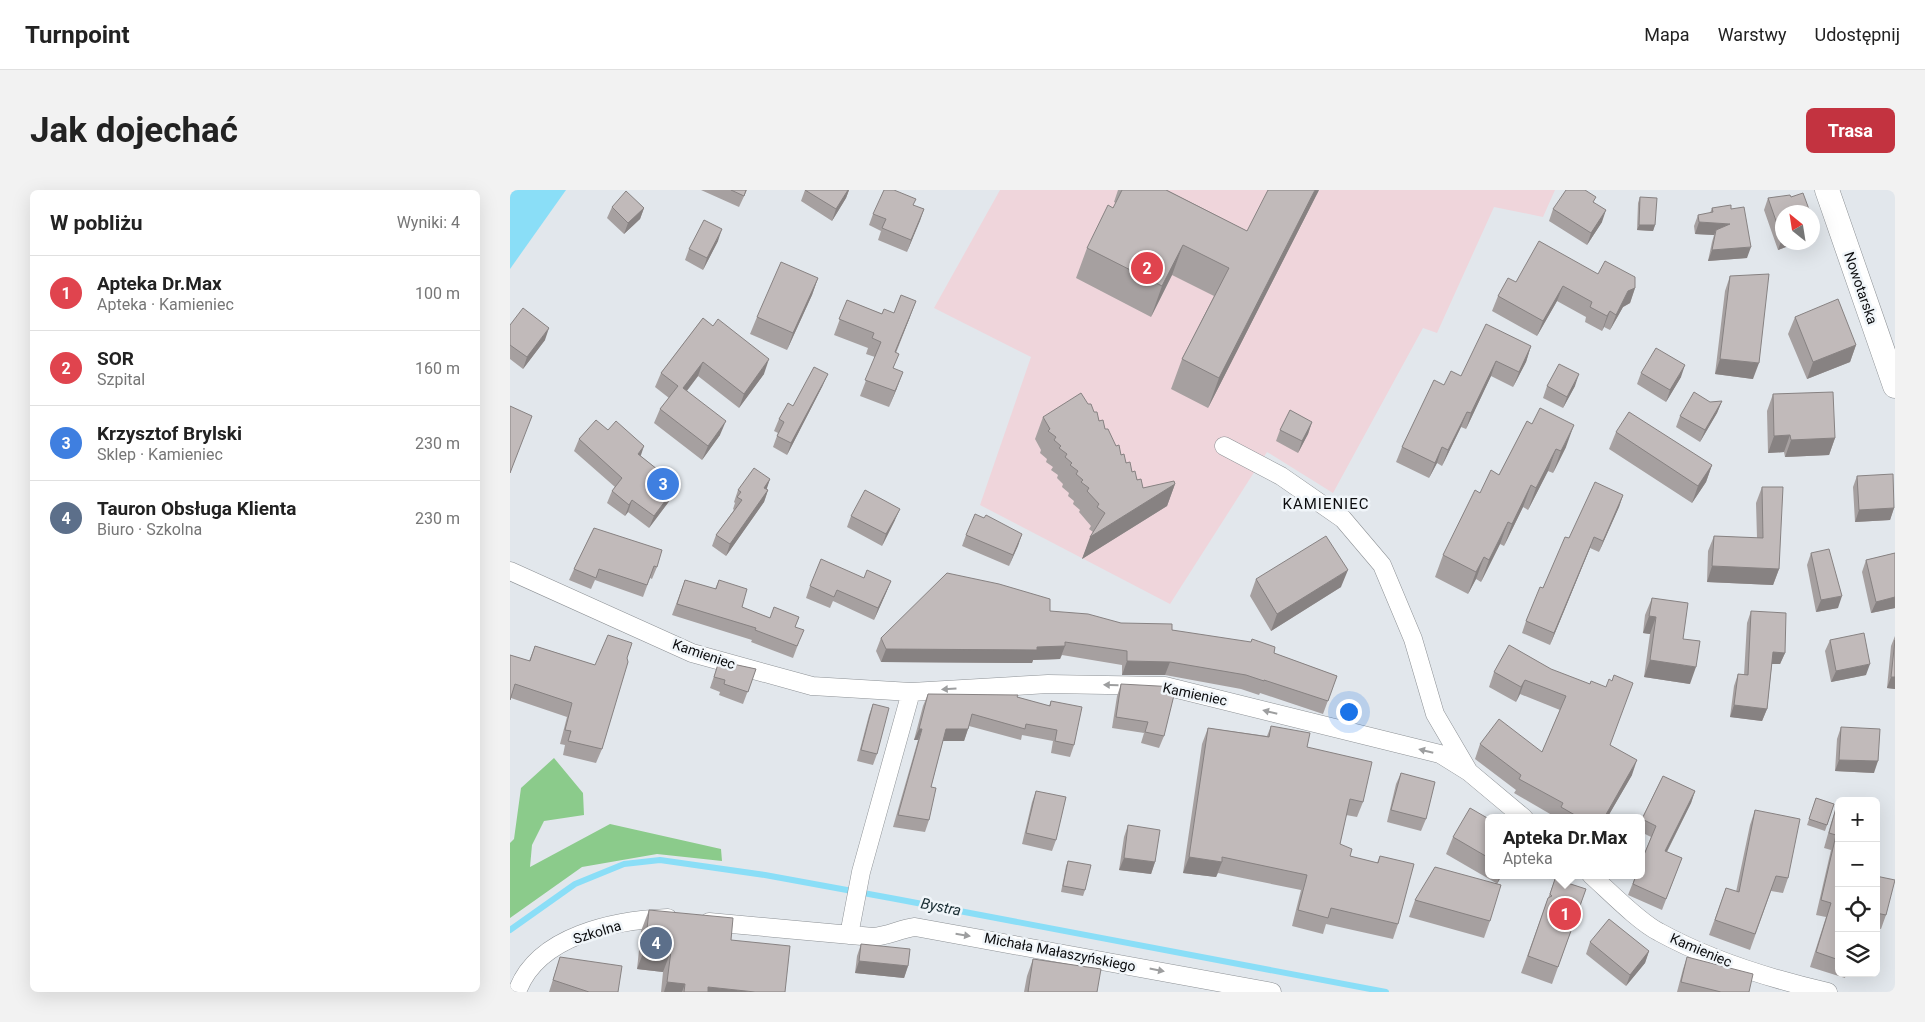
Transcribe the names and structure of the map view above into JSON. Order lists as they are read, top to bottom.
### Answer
{
  "streets": {
    "main road": ["Nowotarska"],
    "street": ["Kamieniec", "Szkolna", "Michała Małaszyńskiego"]
  },
  "crossings": [
    ["Szkolna", "Michała Małaszyńskiego"]
  ],
  "one_way": ["Michała Małaszyńskiego"],
  "districts": ["KAMIENIEC"],
  "water": ["Bystra"],
  "north": "top left",
  "page": {
    "header": "Turnpoint",
    "nav": ["Mapa", "Warstwy", "Udostępnij"],
    "buttons": "Trasa",
    "title": "Jak dojechać",
    "heading": ["W pobliżu", "Wyniki: 4"],
    "pins": [
      "2",
      "3",
      "1",
      "4"
    ],
    "list": [
      {
        "mark": "1",
        "name": "Apteka Dr.Max",
        "note": "Apteka · Kamieniec",
        "value": "100 m"
      },
      {
        "mark": "2",
        "name": "SOR",
        "note": "Szpital",
        "value": "160 m"
      },
      {
        "mark": "3",
        "name": "Krzysztof Brylski",
        "note": "Sklep · Kamieniec",
        "value": "230 m"
      },
      {
        "mark": "4",
        "name": "Tauron Obsługa Klienta",
        "note": "Biuro · Szkolna",
        "value": "230 m"
      }
    ],
    "map_buttons": ["+", "−"],
    "popup": ["Apteka Dr.Max", "Apteka"]
  }
}
